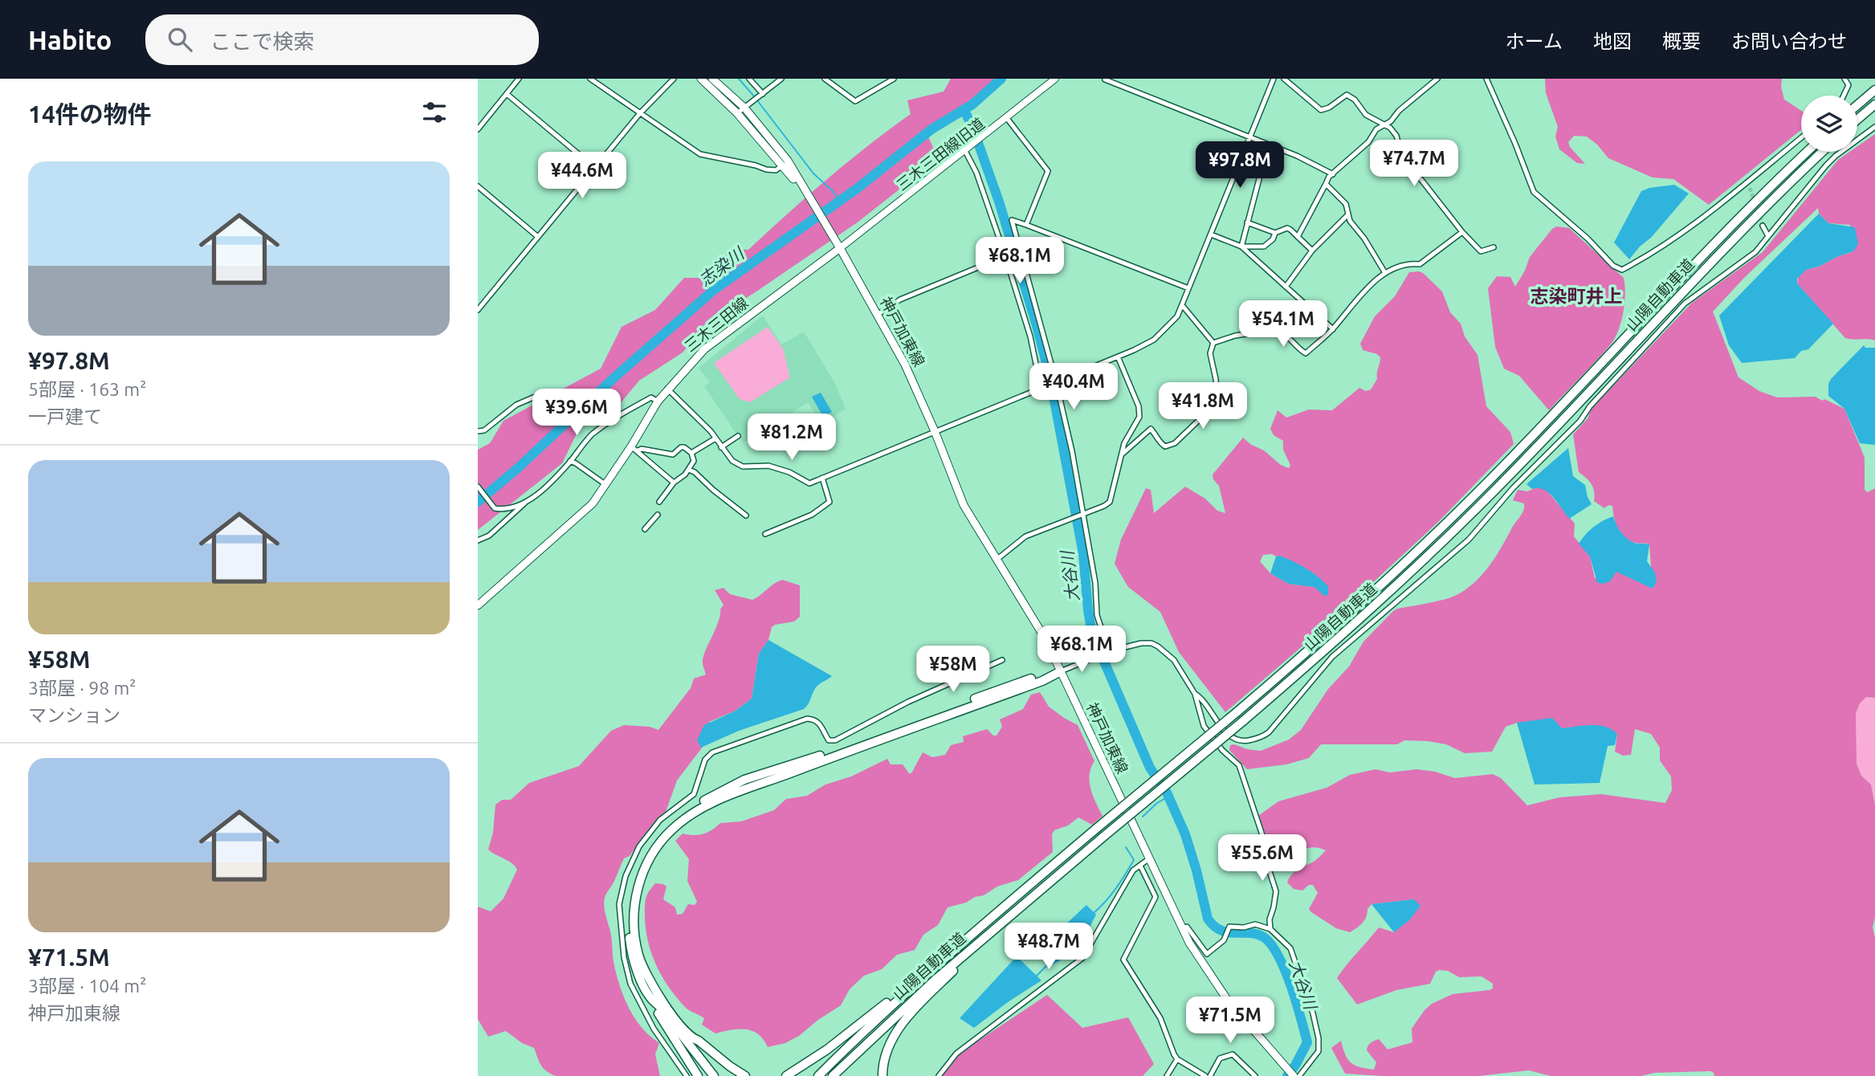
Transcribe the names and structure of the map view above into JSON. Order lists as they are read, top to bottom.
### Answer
{
  "streets": {
    "highway": ["山陽自動車道"],
    "main road": ["三木三田線", "神戸加東線"],
    "street": ["三木三田線旧道"]
  },
  "crossings": [
    ["三木三田線旧道", "三木三田線"],
    ["三木三田線旧道", "神戸加東線"],
    ["三木三田線", "神戸加東線"]
  ],
  "districts": ["志染町井上"],
  "water": ["志染川", "大谷川"],
  "page": {
    "header": "Habito",
    "search": "ここで検索",
    "nav": [
      "ホーム",
      "地図",
      "概要",
      "お問い合わせ"
    ],
    "heading": "14件の物件",
    "price": [
      "¥74.7M",
      "¥97.8M",
      "¥44.6M",
      "¥68.1M",
      "¥54.1M",
      "¥40.4M",
      "¥41.8M",
      "¥39.6M",
      "¥81.2M",
      "¥68.1M",
      "¥58M",
      "¥55.6M",
      "¥48.7M",
      "¥71.5M"
    ],
    "list": [
      {
        "name": "¥97.8M",
        "note": "5部屋 · 163 m² · 一戸建て"
      },
      {
        "name": "¥58M",
        "note": "3部屋 · 98 m² · マンション"
      },
      {
        "name": "¥71.5M",
        "note": "3部屋 · 104 m² · 神戸加東線"
      }
    ]
  }
}
